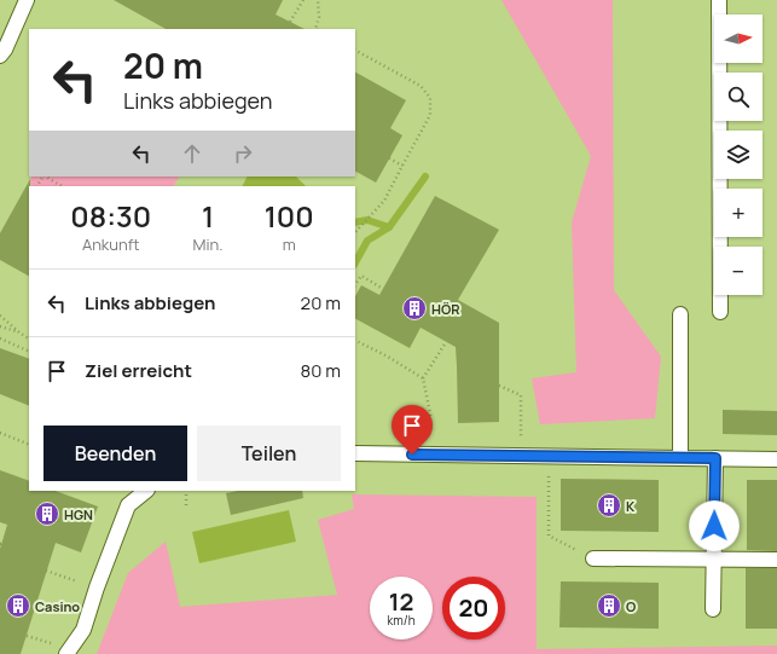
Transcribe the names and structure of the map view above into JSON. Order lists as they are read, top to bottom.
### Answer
{
  "places": {
    "building": [
      "HÖR",
      "K",
      "HGN",
      "Casino",
      "O"
    ]
  },
  "north": "right",
  "page": {
    "map_buttons": ["+", "−"],
    "turn": ["20 m", "Links abbiegen"],
    "eta": [
      "08:30",
      "Ankunft",
      "1",
      "Min.",
      "100",
      "m"
    ],
    "list": [
      {
        "name": "Links abbiegen",
        "value": "20 m"
      },
      {
        "name": "Ziel erreicht",
        "value": "80 m"
      }
    ],
    "buttons": ["Beenden", "Teilen"],
    "speed": "12 km/h",
    "limit": "20"
  }
}
